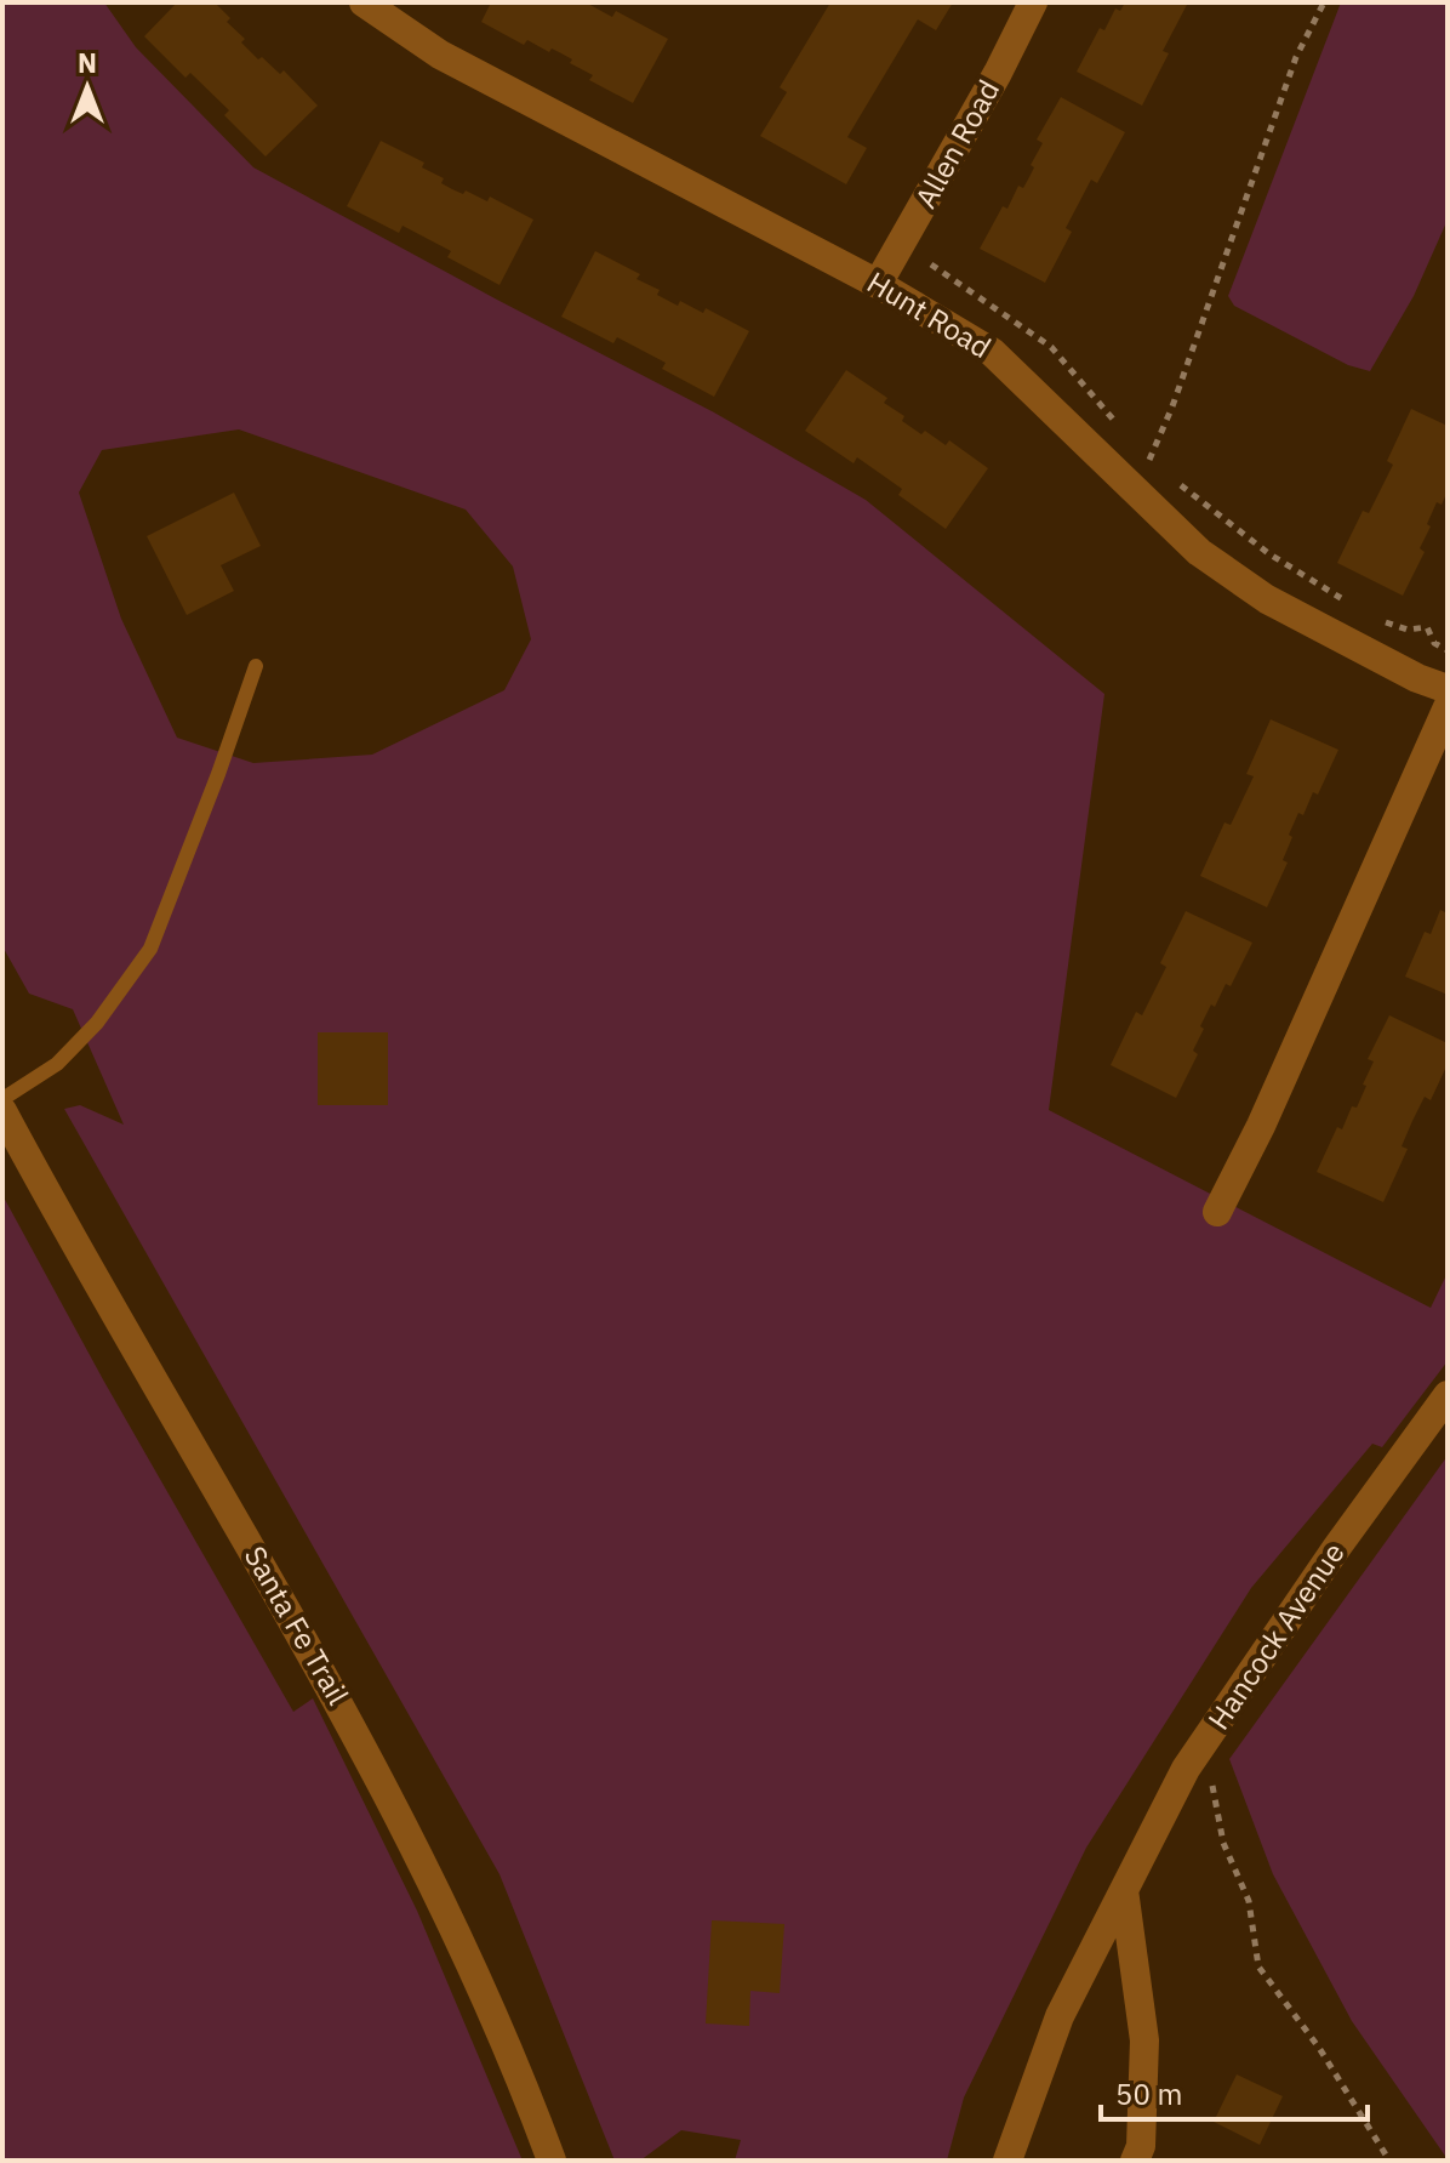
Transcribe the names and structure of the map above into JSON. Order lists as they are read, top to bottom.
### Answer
{
  "streets": {
    "street": [
      "Allen Road",
      "Hunt Road",
      "Santa Fe Trail",
      "Hancock Avenue"
    ]
  },
  "crossings": [
    ["Allen Road", "Hunt Road"]
  ],
  "scale_bar": "50 m",
  "north": "top"
}
